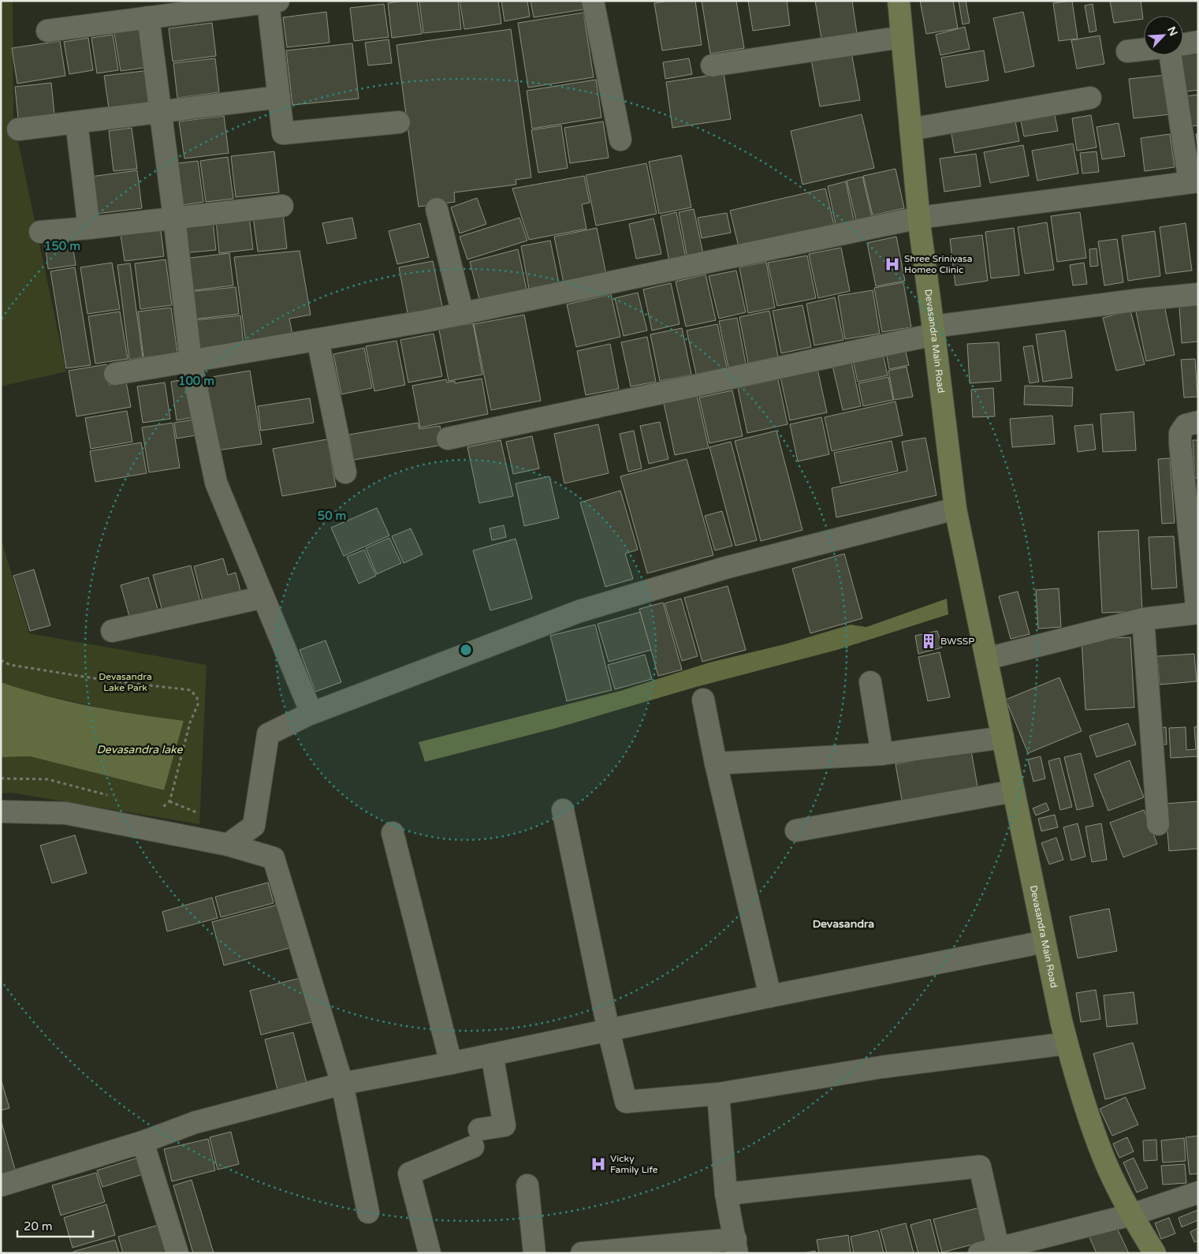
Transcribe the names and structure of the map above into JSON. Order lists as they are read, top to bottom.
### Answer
{
  "streets": {
    "main road": ["Devasandra Main Road"]
  },
  "districts": ["Devasandra"],
  "water": ["Devasandra lake"],
  "parks": ["Devasandra Lake Park"],
  "places": {
    "hospital": ["Shree Srinivasa Homeo Clinic", "Vicky Family Life"],
    "building": ["BWSSP"]
  },
  "scale_bar": "20 m",
  "north": "top right",
  "rings": ["150 m", "100 m", "50 m"]
}
